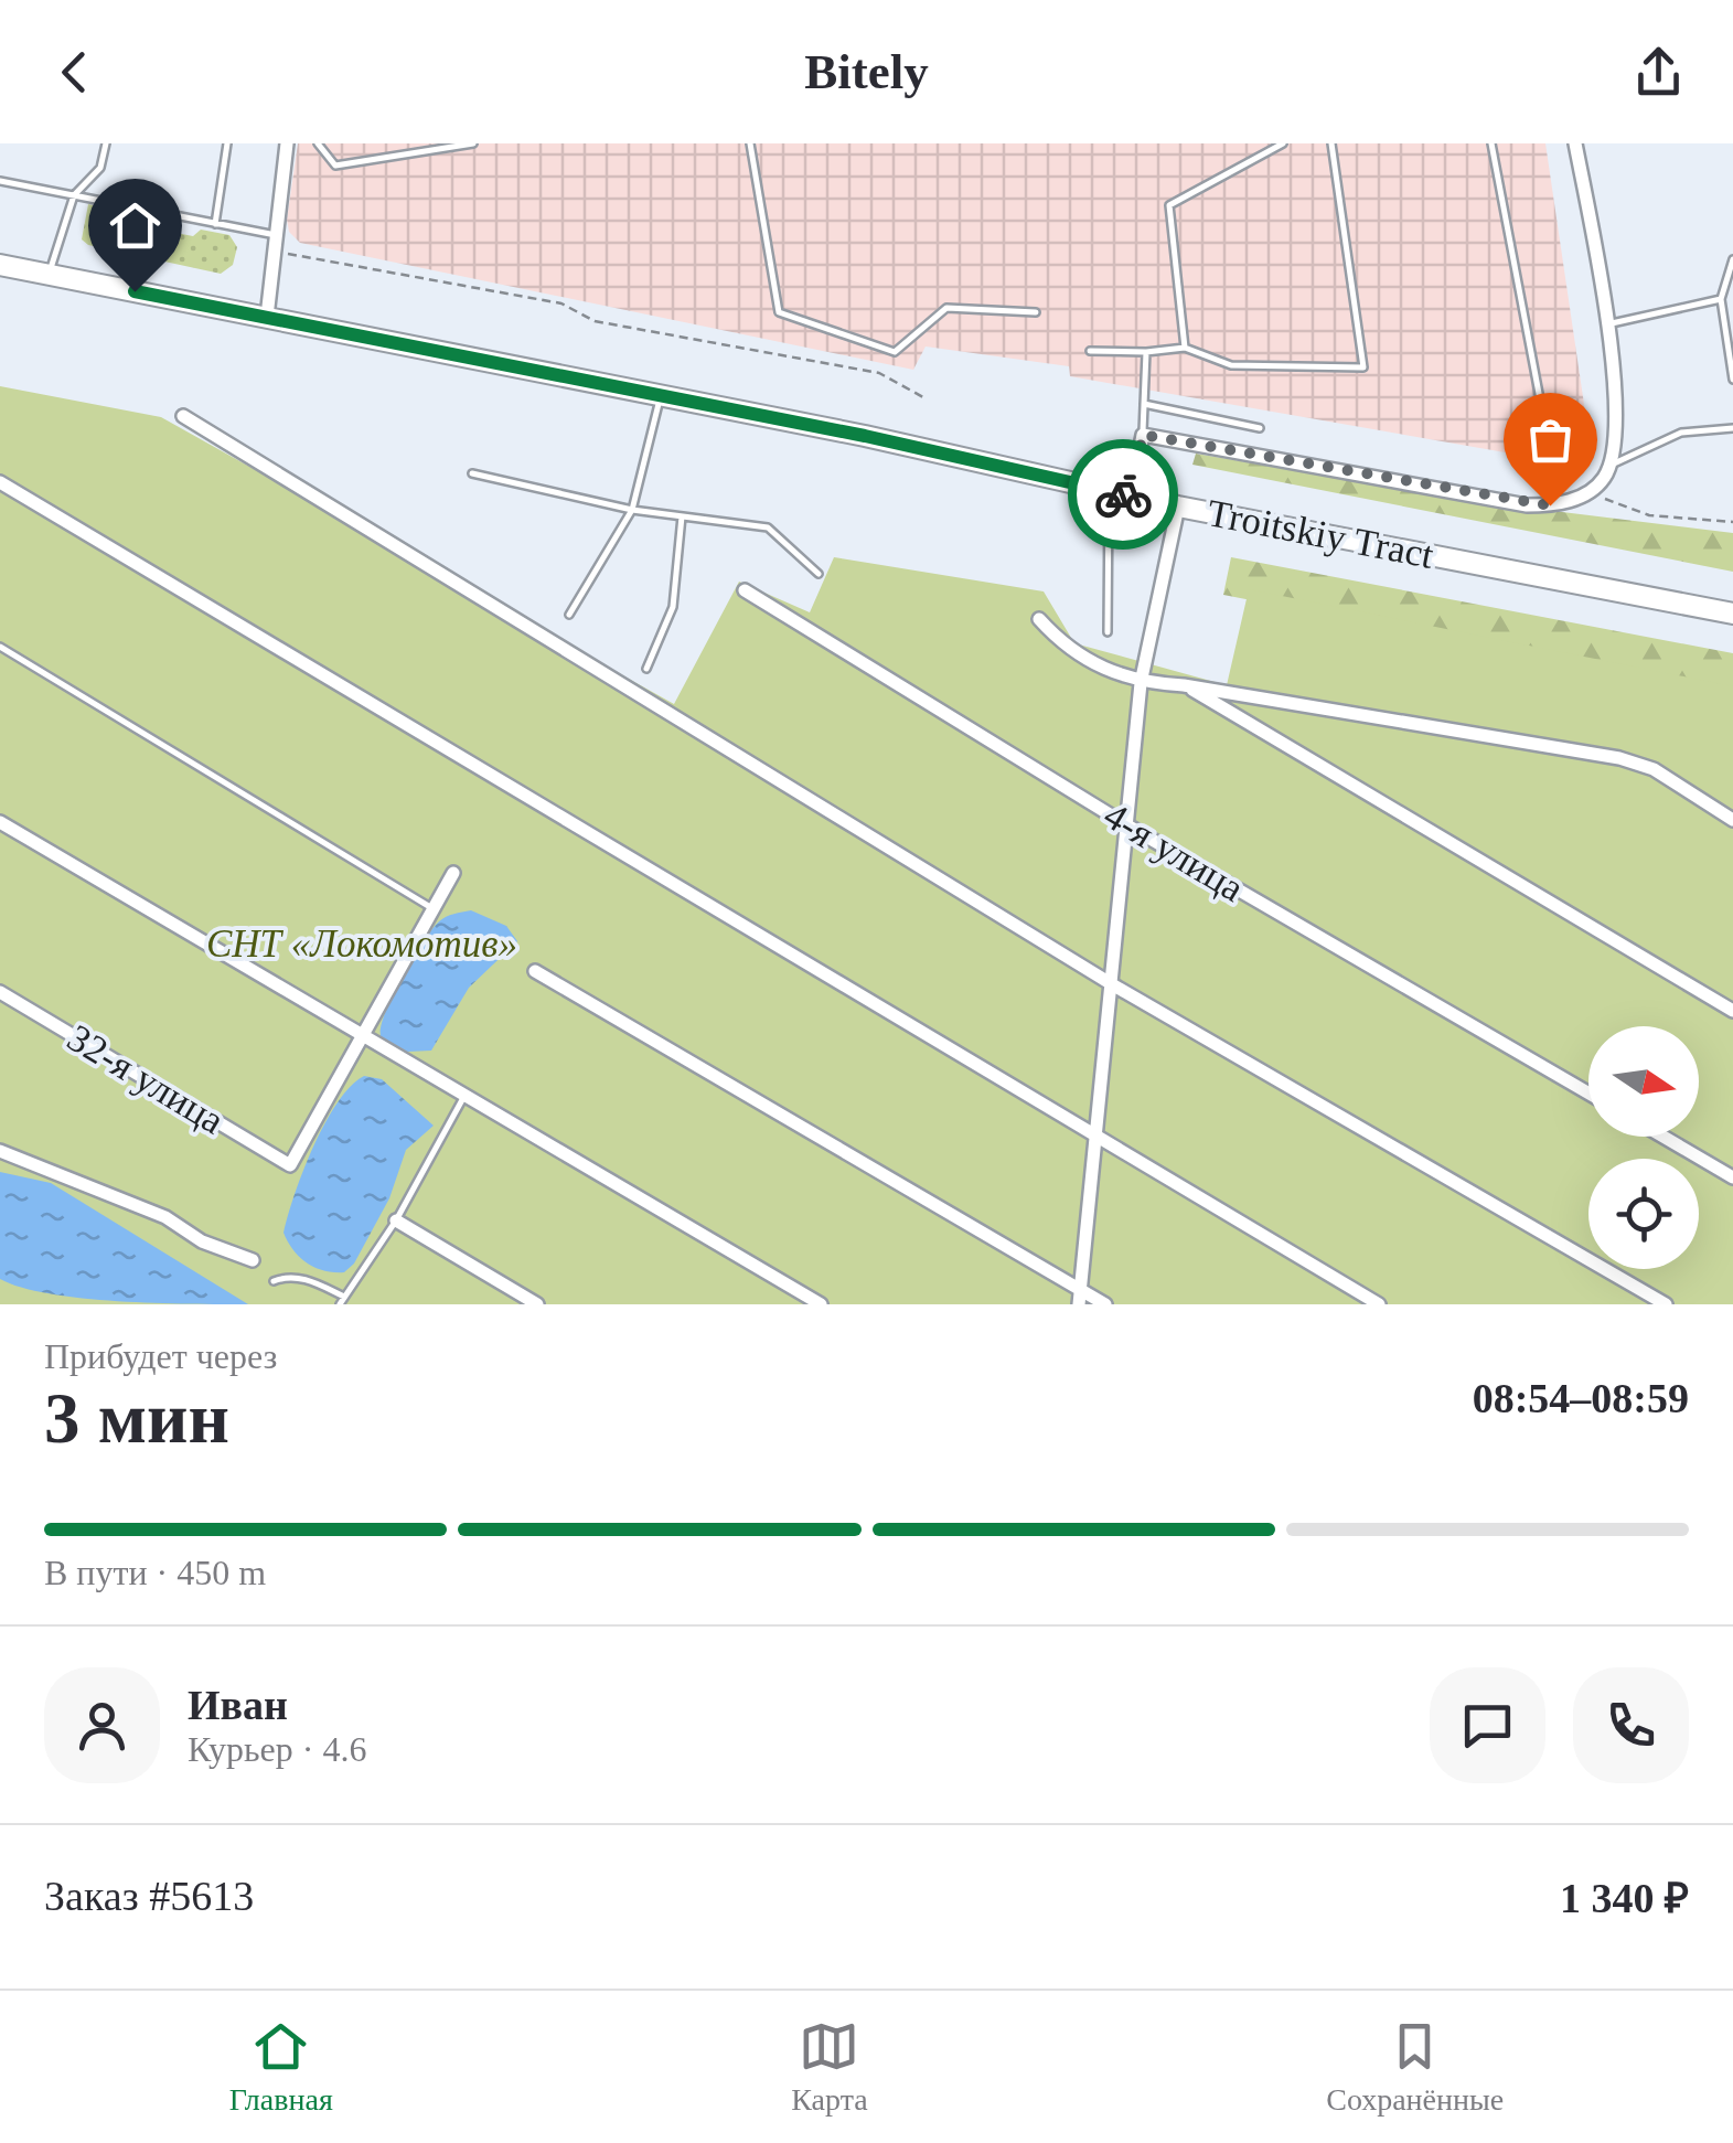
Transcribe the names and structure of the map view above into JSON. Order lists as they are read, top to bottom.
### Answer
{
  "streets": {
    "main road": ["Troitskiy Tract"],
    "street": ["4-я улица", "32-я улица"]
  },
  "parks": ["СНТ «Локомотив»"],
  "north": "right",
  "page": {
    "header": "Bitely",
    "heading": ["3 мин", "Прибудет через", "08:54–08:59"],
    "panel": [
      "Иван",
      "Курьер · 4.6",
      "Заказ #5613",
      "1 340 ₽"
    ],
    "bar": "В пути · 450 m",
    "tabs": ["Главная", "Карта", "Сохранённые"]
  }
}
